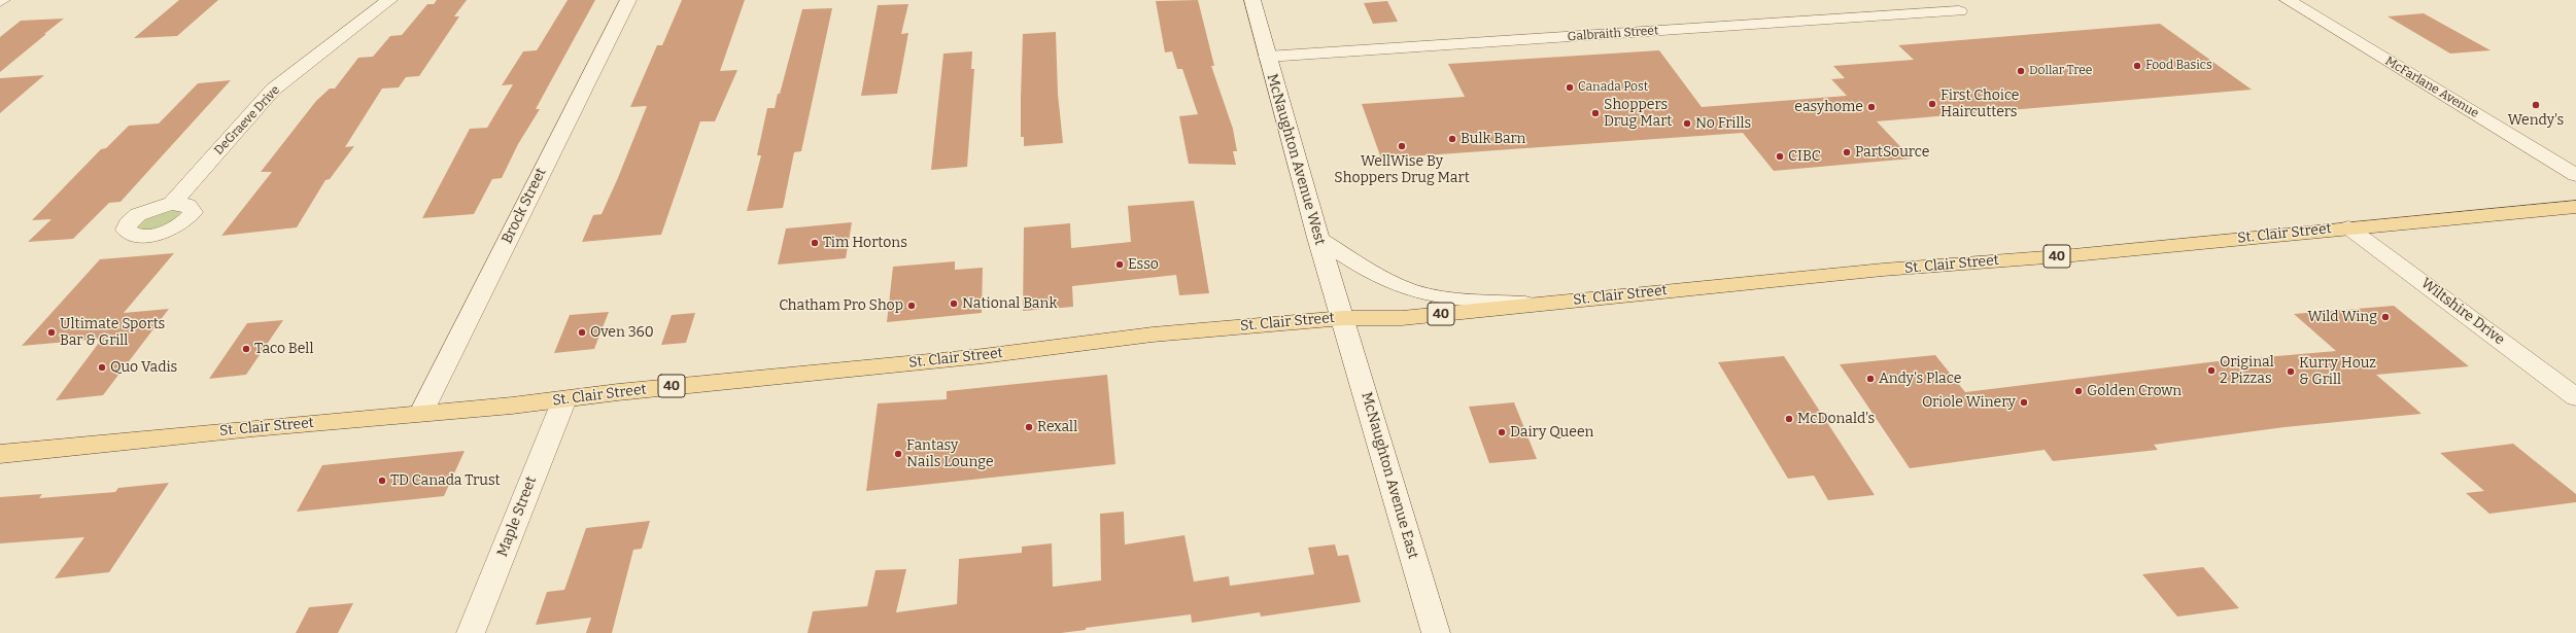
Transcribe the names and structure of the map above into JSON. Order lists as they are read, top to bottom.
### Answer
{
  "streets": {
    "main road": ["St. Clair Street", "40"],
    "street": [
      "Galbraith Street",
      "McFarlane Avenue",
      "DeGraeve Drive",
      "McNaughton Avenue West",
      "Brock Street",
      "Wiltshire Drive",
      "McNaughton Avenue East",
      "Maple Street"
    ]
  },
  "crossings": [
    ["Galbraith Street", "McNaughton Avenue West"],
    ["McNaughton Avenue West", "St. Clair Street"],
    ["McNaughton Avenue West", "McNaughton Avenue East"],
    ["Brock Street", "St. Clair Street"],
    ["St. Clair Street", "Wiltshire Drive"],
    ["St. Clair Street", "McNaughton Avenue East"],
    ["St. Clair Street", "Maple Street"]
  ],
  "places": [
    "Food Basics",
    "Dollar Tree",
    "Canada Post",
    "First Choice Haircutters",
    "Wendy's",
    "easyhome",
    "Shoppers Drug Mart",
    "No Frills",
    "Bulk Barn",
    "WellWise By Shoppers Drug Mart",
    "PartSource",
    "CIBC",
    "Tim Hortons",
    "Esso",
    "National Bank",
    "Chatham Pro Shop",
    "Wild Wing",
    "Ultimate Sports Bar & Grill",
    "Oven 360",
    "Taco Bell",
    "Quo Vadis",
    "Original 2 Pizzas",
    "Kurry Houz & Grill",
    "Andy's Place",
    "Golden Crown",
    "Oriole Winery",
    "McDonald's",
    "Rexall",
    "Dairy Queen",
    "Fantasy Nails Lounge",
    "TD Canada Trust"
  ]
}
